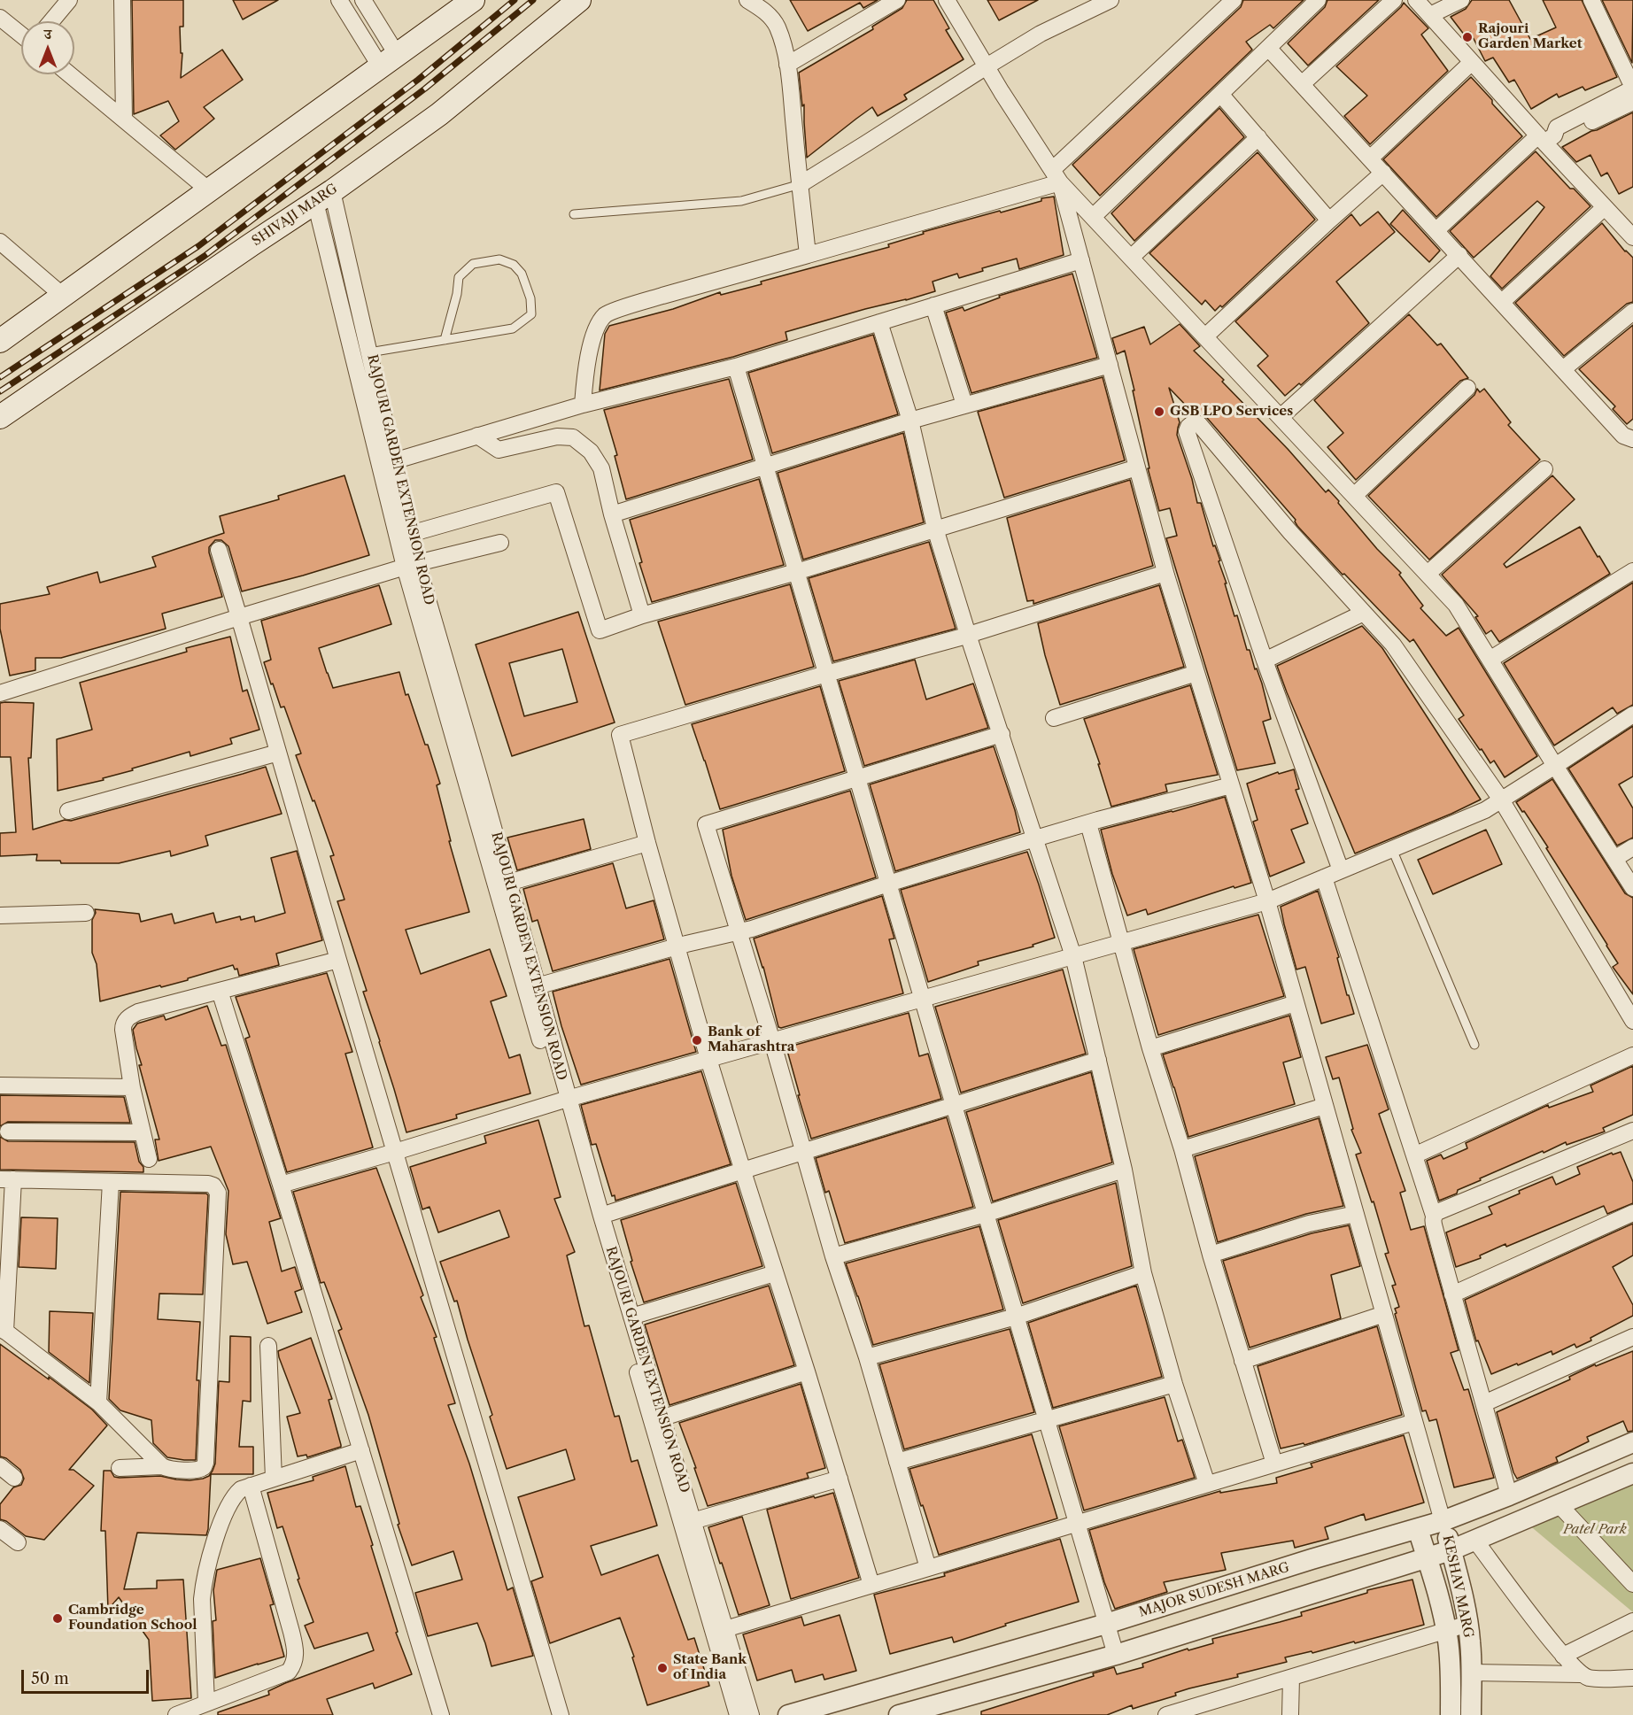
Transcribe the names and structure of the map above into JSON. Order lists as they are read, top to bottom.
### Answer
{
  "streets": {
    "main road": ["SHIVAJI MARG"],
    "street": ["RAJOURI GARDEN EXTENSION ROAD", "KESHAV MARG", "MAJOR SUDESH MARG"]
  },
  "crossings": [
    ["SHIVAJI MARG", "RAJOURI GARDEN EXTENSION ROAD"],
    ["KESHAV MARG", "MAJOR SUDESH MARG"]
  ],
  "parks": ["Patel Park"],
  "places": [
    "Rajouri Garden Market",
    "GSB LPO Services",
    "Bank of Maharashtra",
    "Cambridge Foundation School",
    "State Bank of India"
  ],
  "scale_bar": "50 m",
  "north": "top"
}
